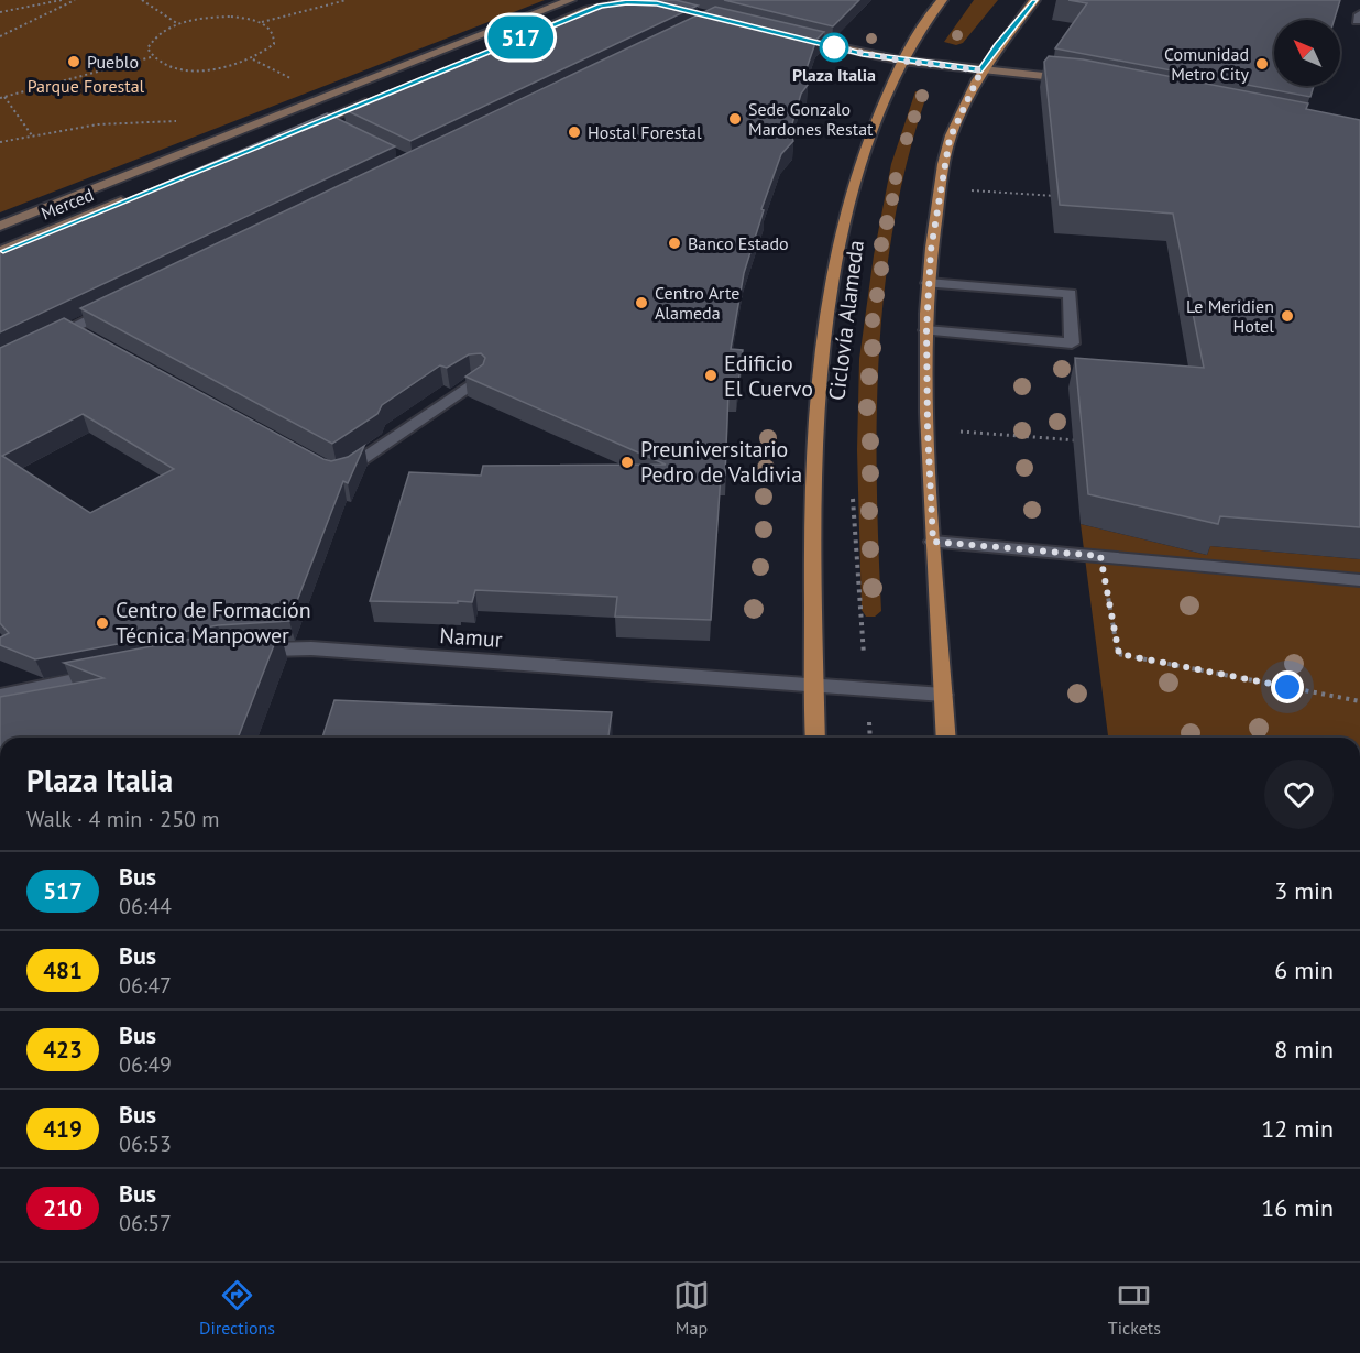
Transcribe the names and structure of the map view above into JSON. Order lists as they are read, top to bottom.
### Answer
{
  "streets": {
    "main road": ["Merced"],
    "street": ["Namur"]
  },
  "parks": ["Parque Forestal"],
  "places": [
    "Plaza Italia",
    "Pueblo",
    "Comunidad Metro City",
    "Sede Gonzalo Mardones Restat",
    "Hostal Forestal",
    "Banco Estado",
    "Centro Arte Alameda",
    "Le Meridien Hotel",
    "Edificio El Cuervo",
    "Preuniversitario Pedro de Valdivia",
    "Centro de Formación Técnica Manpower"
  ],
  "lines": ["bus line 517"],
  "north": "top left",
  "page": {
    "on_map": "517",
    "heading": ["Plaza Italia", "Walk · 4 min · 250 m"],
    "list": [
      {
        "mark": "517",
        "name": "Bus",
        "note": "06:44",
        "value": "3 min"
      },
      {
        "mark": "481",
        "name": "Bus",
        "note": "06:47",
        "value": "6 min"
      },
      {
        "mark": "423",
        "name": "Bus",
        "note": "06:49",
        "value": "8 min"
      },
      {
        "mark": "419",
        "name": "Bus",
        "note": "06:53",
        "value": "12 min"
      },
      {
        "mark": "210",
        "name": "Bus",
        "note": "06:57",
        "value": "16 min"
      }
    ],
    "tabs": ["Directions", "Map", "Tickets"]
  }
}
